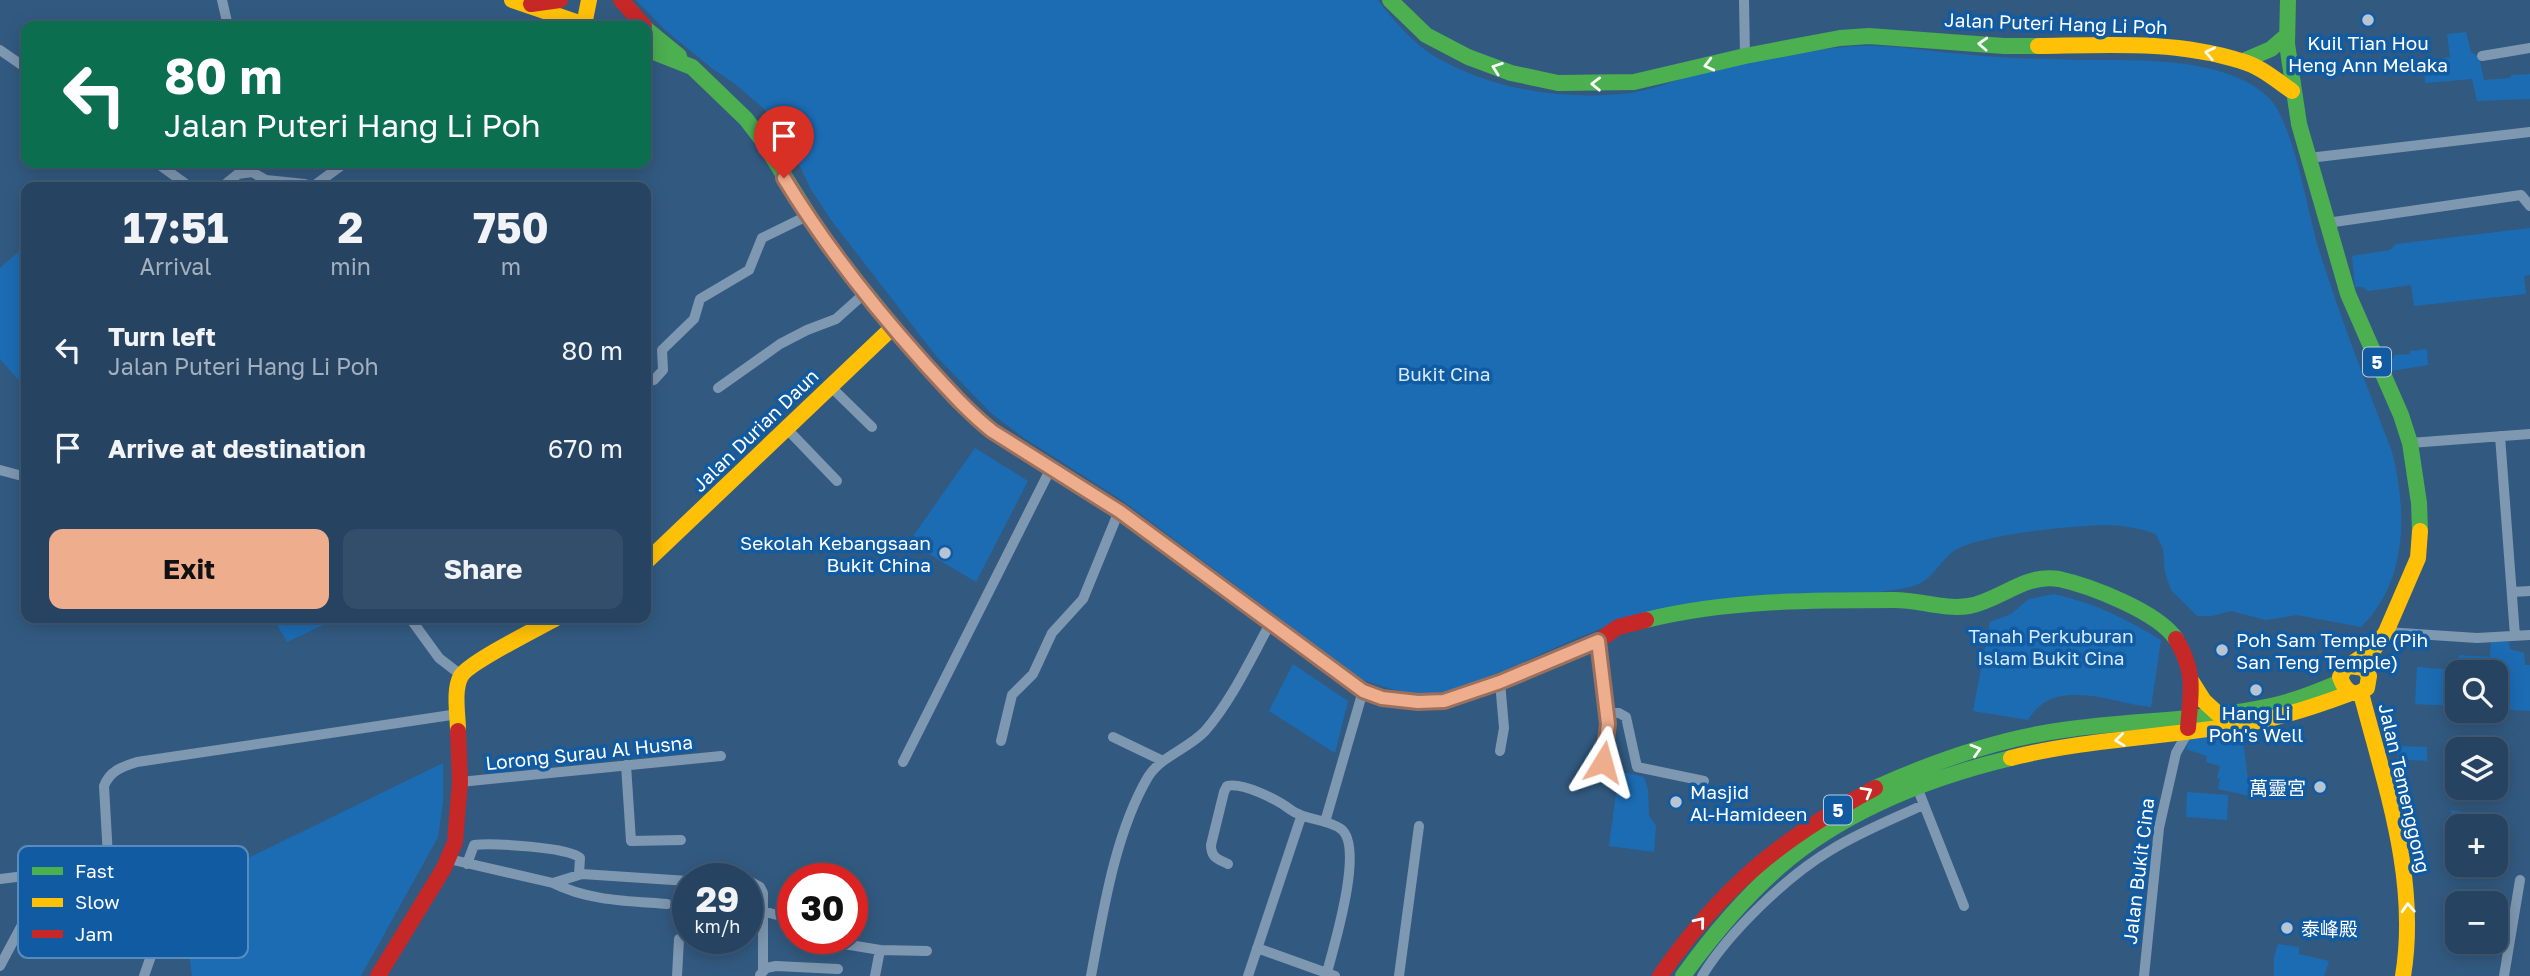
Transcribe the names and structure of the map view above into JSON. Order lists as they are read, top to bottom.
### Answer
{
  "streets": {
    "main road": [
      "Jalan Puteri Hang Li Poh",
      "5",
      "Jalan Durian Daun",
      "Jalan Temenggong"
    ],
    "street": ["Lorong Surau Al Husna", "Jalan Bukit Cina"]
  },
  "crossings": [
    ["Jalan Puteri Hang Li Poh", "5"],
    ["5", "Jalan Temenggong"],
    ["5", "Jalan Bukit Cina"]
  ],
  "one_way": ["Jalan Puteri Hang Li Poh", "Jalan Temenggong"],
  "parks": ["Bukit Cina", "Tanah Perkuburan Islam Bukit Cina"],
  "places": [
    "Kuil Tian Hou Heng Ann Melaka",
    "Sekolah Kebangsaan Bukit China",
    "Poh Sam Temple (Pih San Teng Temple)",
    "Hang Li Poh's Well",
    "萬靈宮",
    "Masjid Al-Hamideen",
    "泰峰殿"
  ],
  "legend": ["Fast", "Slow", "Jam"],
  "page": {
    "turn": ["80 m", "Jalan Puteri Hang Li Poh"],
    "eta": [
      "17:51",
      "Arrival",
      "2",
      "min",
      "750",
      "m"
    ],
    "list": [
      {
        "name": "Turn left",
        "note": "Jalan Puteri Hang Li Poh",
        "value": "80 m"
      },
      {
        "name": "Arrive at destination",
        "value": "670 m"
      }
    ],
    "buttons": ["Exit", "Share"],
    "map_buttons": ["+", "−"],
    "speed": "29 km/h",
    "limit": "30"
  }
}
